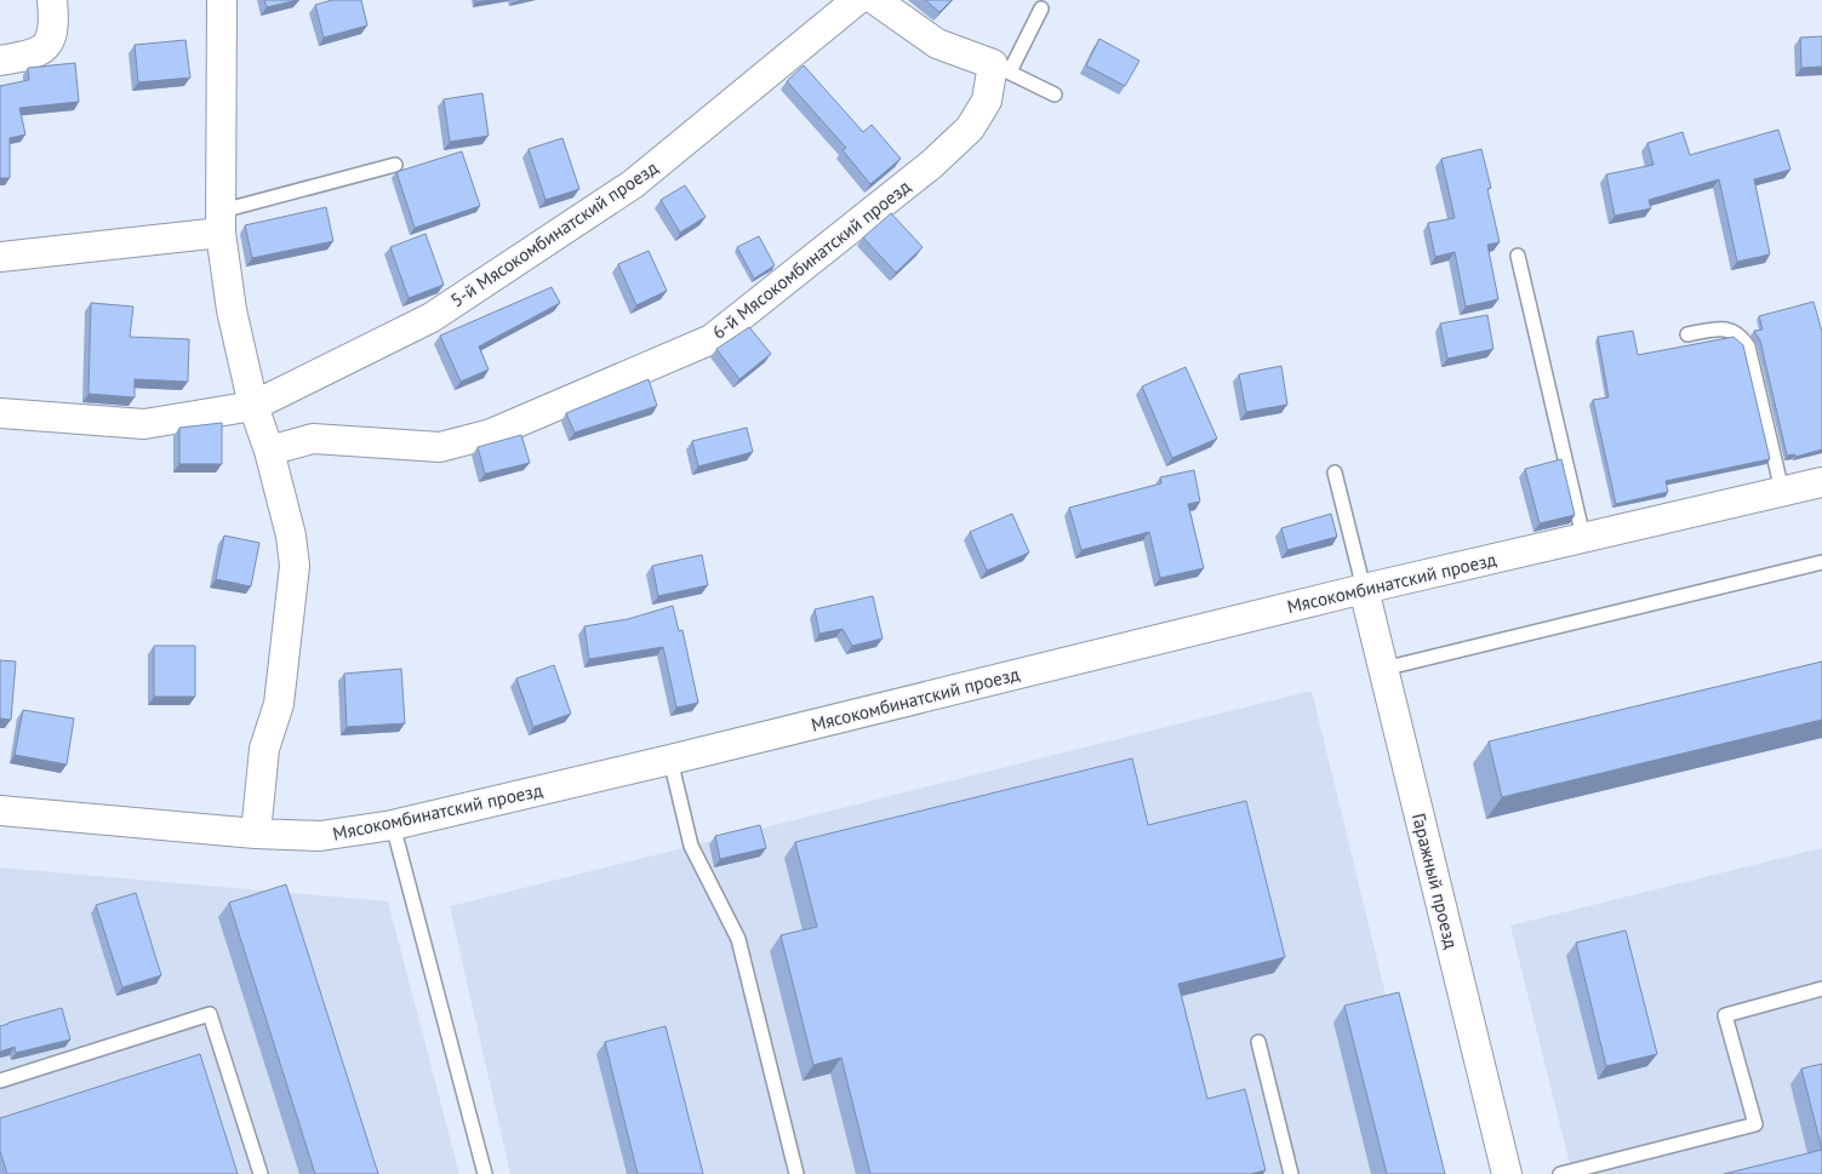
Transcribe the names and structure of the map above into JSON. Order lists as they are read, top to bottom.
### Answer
{
  "streets": {
    "street": [
      "5-й Мясокомбинатский проезд",
      "6-й Мясокомбинатский проезд",
      "Мясокомбинатский проезд",
      "Гаражный проезд"
    ]
  },
  "crossings": [
    ["Мясокомбинатский проезд", "Гаражный проезд"]
  ]
}
